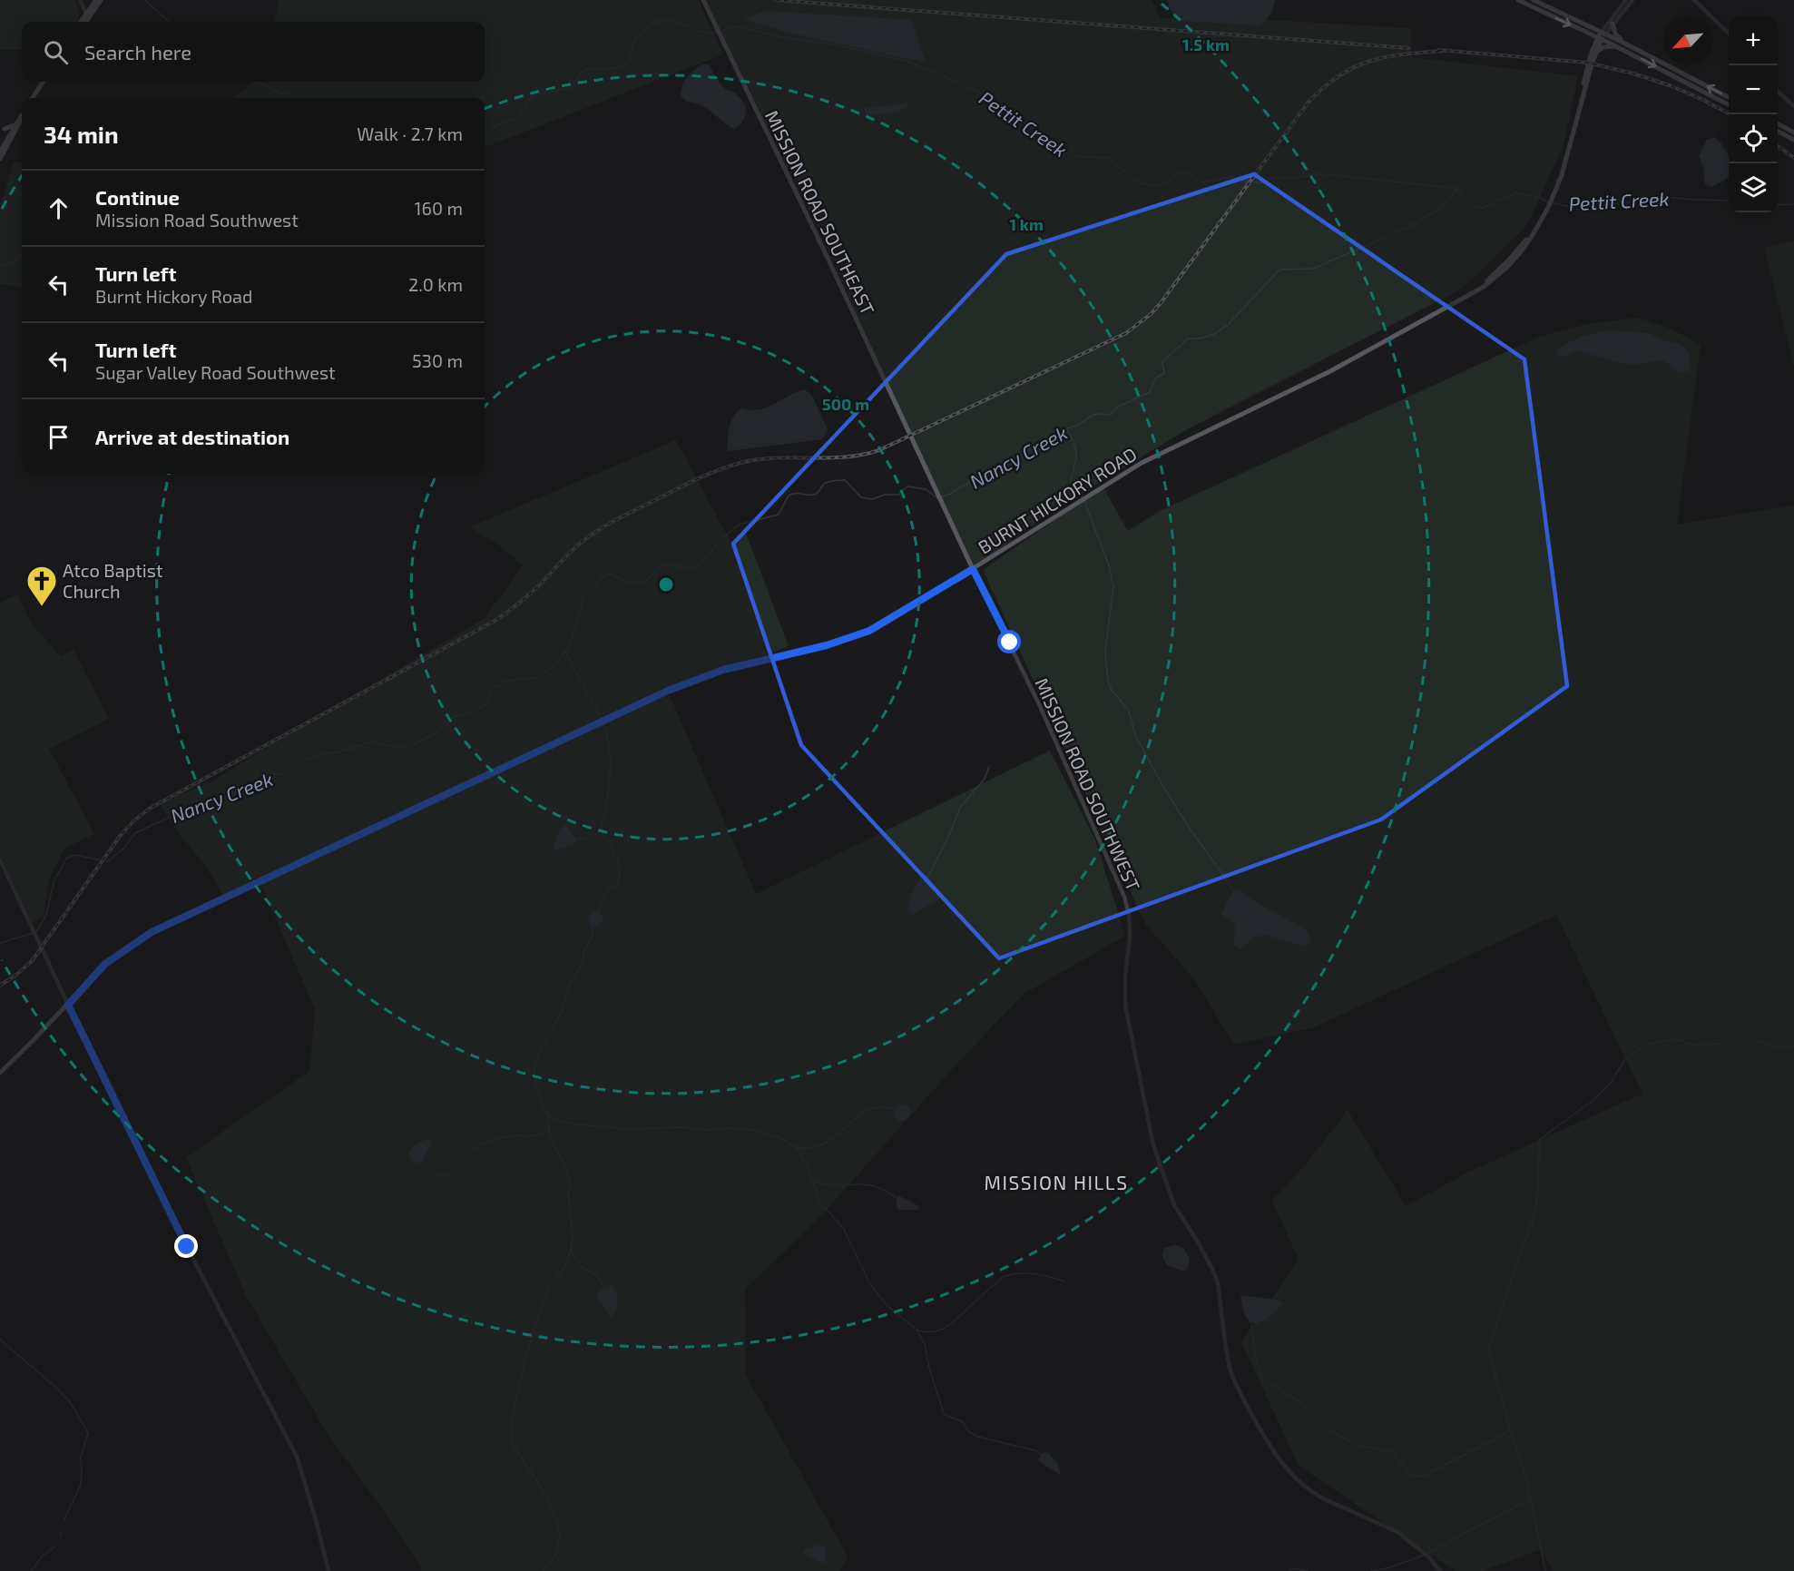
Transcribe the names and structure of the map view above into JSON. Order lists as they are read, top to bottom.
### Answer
{
  "streets": {
    "main road": ["MISSION ROAD SOUTHEAST", "BURNT HICKORY ROAD", "MISSION ROAD SOUTHWEST"]
  },
  "crossings": [
    ["MISSION ROAD SOUTHEAST", "MISSION ROAD SOUTHWEST"],
    ["BURNT HICKORY ROAD", "MISSION ROAD SOUTHWEST"]
  ],
  "districts": ["MISSION HILLS"],
  "water": ["Pettit Creek", "Nancy Creek"],
  "places": {
    "church": ["Atco Baptist Church"]
  },
  "north": "bottom left",
  "page": {
    "map_buttons": ["+", "−"],
    "search": "Search here",
    "heading": ["34 min", "Walk · 2.7 km"],
    "list": [
      ["Continue", "Mission Road Southwest", "160 m"],
      ["Turn left", "Burnt Hickory Road", "2.0 km"],
      ["Turn left", "Sugar Valley Road Southwest", "530 m"],
      "Arrive at destination"
    ]
  },
  "rings": ["1.5 km", "1 km", "500 m"]
}
